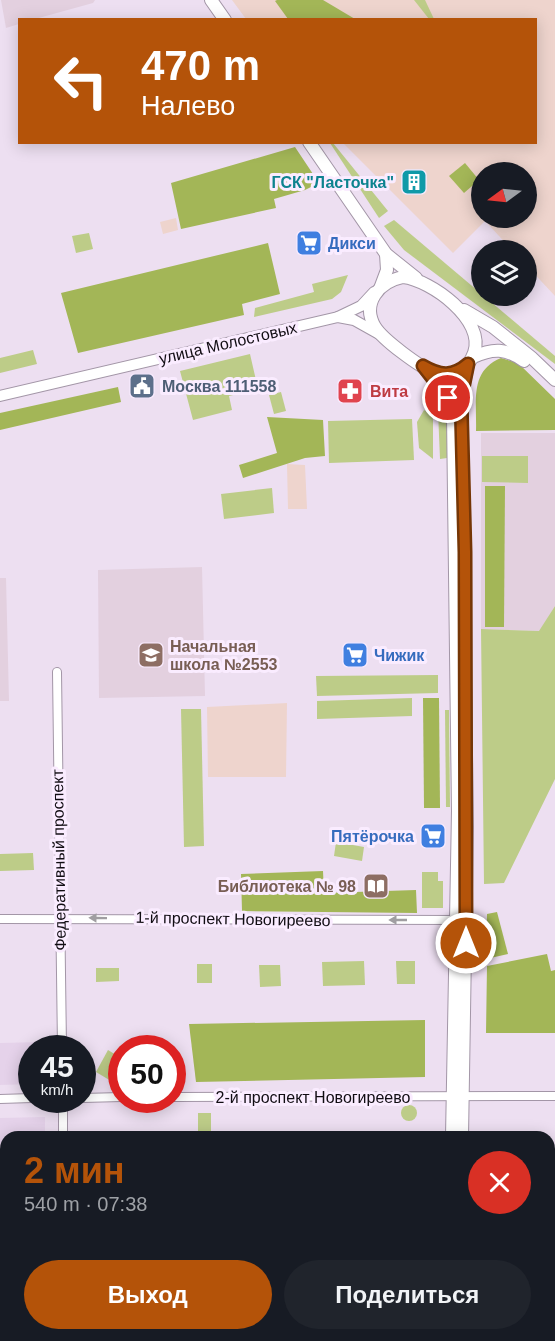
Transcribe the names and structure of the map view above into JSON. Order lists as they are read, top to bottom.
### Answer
{
  "streets": {
    "street": [
      "улица Молостовых",
      "Федеративный проспект",
      "1-й проспект Новогиреево",
      "2-й проспект Новогиреево"
    ]
  },
  "crossings": [
    ["Федеративный проспект", "1-й проспект Новогиреево"]
  ],
  "one_way": ["1-й проспект Новогиреево"],
  "places": {
    "building": ["ГСК \"Ласточка\""],
    "supermarket": ["Дикси", "Чижик", "Пятёрочка"],
    "public building": ["Москва 111558"],
    "pharmacy": ["Вита"],
    "school or university": ["Начальная школа №2553"],
    "library": ["Библиотека № 98"]
  },
  "north": "left",
  "page": {
    "turn": ["470 m", "Налево"],
    "speed": "45 km/h",
    "limit": "50",
    "heading": ["2 мин", "540 m · 07:38"],
    "buttons": ["Выход", "Поделиться"]
  }
}
